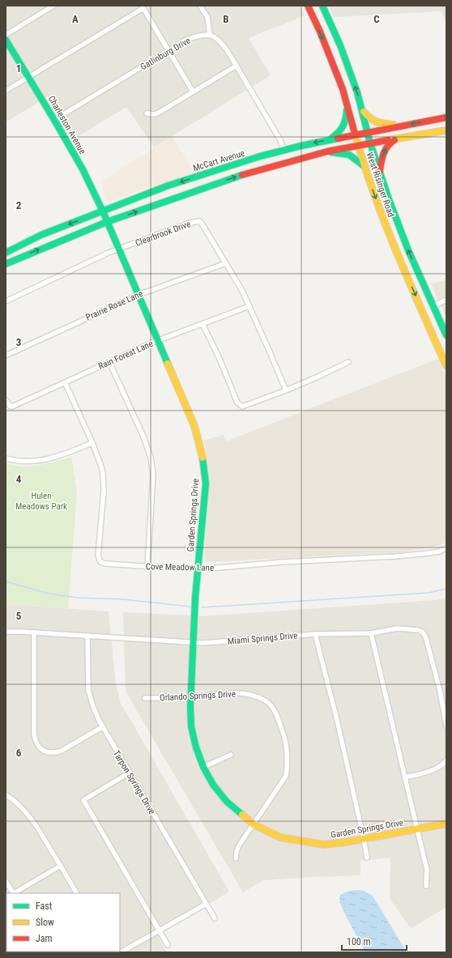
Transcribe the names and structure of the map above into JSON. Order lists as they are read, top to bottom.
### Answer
{
  "streets": {
    "main road": [
      "Charleston Avenue",
      "McCart Avenue",
      "West Risinger Road",
      "Garden Springs Drive"
    ],
    "street": [
      "Gatlinburg Drive",
      "Clearbrook Drive",
      "Prairie Rose Lane",
      "Rain Forest Lane",
      "Cove Meadow Lane",
      "Miami Springs Drive",
      "Orlando Springs Drive",
      "Tarpon Springs Drive"
    ]
  },
  "crossings": [
    ["Gatlinburg Drive", "Charleston Avenue"],
    ["Charleston Avenue", "McCart Avenue"],
    ["Charleston Avenue", "Garden Springs Drive"],
    ["McCart Avenue", "West Risinger Road"],
    ["Clearbrook Drive", "Prairie Rose Lane"],
    ["Clearbrook Drive", "Rain Forest Lane"],
    ["Clearbrook Drive", "Garden Springs Drive"],
    ["Prairie Rose Lane", "Garden Springs Drive"],
    ["Rain Forest Lane", "Garden Springs Drive"],
    ["Rain Forest Lane", "Cove Meadow Lane"],
    ["Garden Springs Drive", "Cove Meadow Lane"],
    ["Garden Springs Drive", "Miami Springs Drive"],
    ["Garden Springs Drive", "Orlando Springs Drive"],
    ["Miami Springs Drive", "Tarpon Springs Drive"]
  ],
  "parks": ["Hulen Meadows Park"],
  "legend": ["Fast", "Slow", "Jam"],
  "scale_bar": "100 m",
  "grid": {
    "columns": ["A", "B", "C"],
    "rows": [
      "1",
      "2",
      "3",
      "4",
      "5",
      "6"
    ]
  }
}
